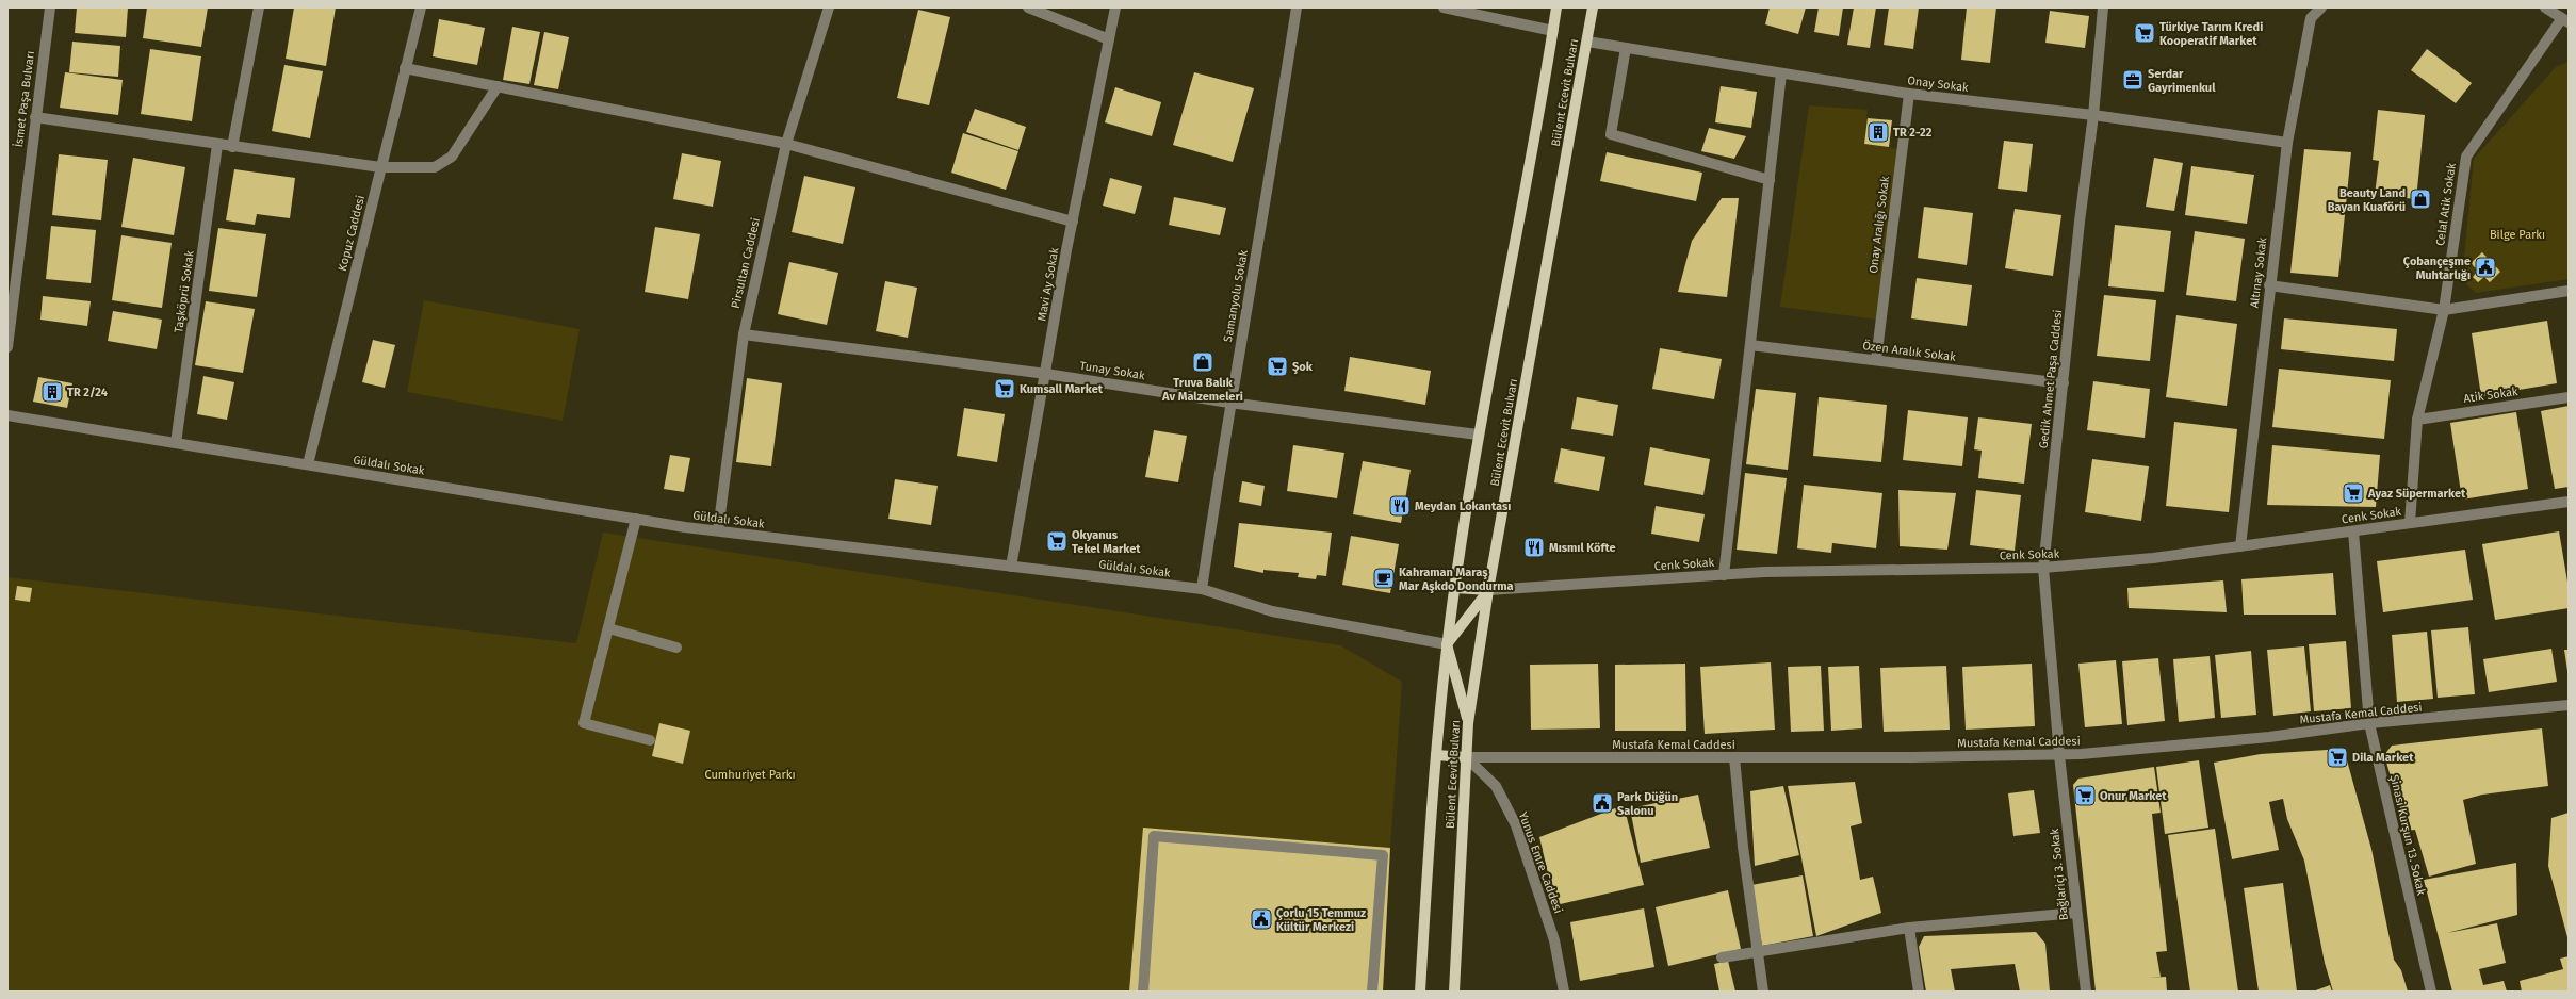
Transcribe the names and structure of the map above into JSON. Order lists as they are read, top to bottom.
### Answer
{
  "streets": {
    "main road": ["Bülent Ecevit Bulvarı"],
    "street": [
      "Onay Sokak",
      "İsmet Paşa Bulvarı",
      "Celal Atik Sokak",
      "Onay Aralığı Sokak",
      "Kopuz Caddesi",
      "Pirsultan Caddesi",
      "Altınay Sokak",
      "Mavi Ay Sokak",
      "Taşköprü Sokak",
      "Samanyolu Sokak",
      "Özen Aralık Sokak",
      "Tunay Sokak",
      "Gedik Ahmet Paşa Caddesi",
      "Atik Sokak",
      "Güldalı Sokak",
      "Cenk Sokak",
      "Mustafa Kemal Caddesi",
      "Şinasi Kurşun 13. Sokak",
      "Yunus Emre Caddesi",
      "Bağlariçi 3. Sokak"
    ]
  },
  "crossings": [
    ["Onay Sokak", "Bülent Ecevit Bulvarı"],
    ["Onay Sokak", "Onay Aralığı Sokak"],
    ["Onay Sokak", "Altınay Sokak"],
    ["Onay Sokak", "Gedik Ahmet Paşa Caddesi"],
    ["Bülent Ecevit Bulvarı", "Tunay Sokak"],
    ["Bülent Ecevit Bulvarı", "Güldalı Sokak"],
    ["Bülent Ecevit Bulvarı", "Cenk Sokak"],
    ["Bülent Ecevit Bulvarı", "Mustafa Kemal Caddesi"],
    ["Bülent Ecevit Bulvarı", "Yunus Emre Caddesi"],
    ["Celal Atik Sokak", "Atik Sokak"],
    ["Celal Atik Sokak", "Cenk Sokak"],
    ["Onay Aralığı Sokak", "Özen Aralık Sokak"],
    ["Kopuz Caddesi", "Güldalı Sokak"],
    ["Pirsultan Caddesi", "Tunay Sokak"],
    ["Pirsultan Caddesi", "Güldalı Sokak"],
    ["Altınay Sokak", "Cenk Sokak"],
    ["Mavi Ay Sokak", "Tunay Sokak"],
    ["Mavi Ay Sokak", "Güldalı Sokak"],
    ["Taşköprü Sokak", "Güldalı Sokak"],
    ["Samanyolu Sokak", "Tunay Sokak"],
    ["Samanyolu Sokak", "Güldalı Sokak"],
    ["Özen Aralık Sokak", "Gedik Ahmet Paşa Caddesi"],
    ["Gedik Ahmet Paşa Caddesi", "Cenk Sokak"],
    ["Gedik Ahmet Paşa Caddesi", "Mustafa Kemal Caddesi"],
    ["Gedik Ahmet Paşa Caddesi", "Bağlariçi 3. Sokak"],
    ["Cenk Sokak", "Şinasi Kurşun 13. Sokak"],
    ["Mustafa Kemal Caddesi", "Şinasi Kurşun 13. Sokak"],
    ["Mustafa Kemal Caddesi", "Yunus Emre Caddesi"],
    ["Mustafa Kemal Caddesi", "Bağlariçi 3. Sokak"]
  ],
  "parks": ["Bilge Parkı", "Cumhuriyet Parkı"],
  "places": {
    "supermarket": [
      "Türkiye Tarım Kredi Kooperatif Market",
      "Şok",
      "Kumsall Market",
      "Ayaz Süpermarket",
      "Okyanus Tekel Market",
      "Dila Market",
      "Onur Market"
    ],
    "office": ["Serdar Gayrimenkul"],
    "building": ["TR 2-22", "TR 2/24"],
    "shop": ["Beauty Land Bayan Kuaförü", "Truva Balık Av Malzemeleri"],
    "public building": ["Çobançeşme Muhtarlığı", "Park Düğün Salonu", "Çorlu 15 Temmuz Kültür Merkezi"],
    "restaurant": ["Meydan Lokantası", "Mısmıl Köfte"],
    "cafe": ["Kahraman Maraş Mar Aşkdo Dondurma"]
  }
}
